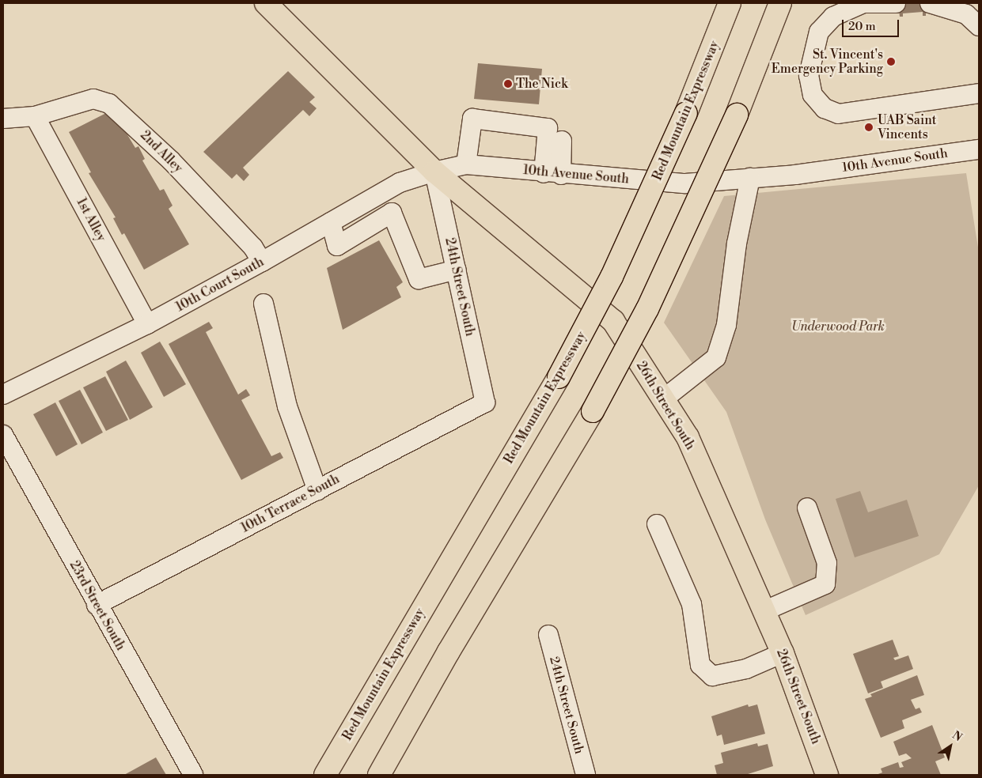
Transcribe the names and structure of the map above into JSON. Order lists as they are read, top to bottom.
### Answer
{
  "streets": {
    "main road": ["Red Mountain Expressway", "26th Street South"],
    "street": [
      "2nd Alley",
      "10th Avenue South",
      "1st Alley",
      "10th Court South",
      "24th Street South",
      "10th Terrace South",
      "23rd Street South"
    ]
  },
  "crossings": [
    ["2nd Alley", "1st Alley"],
    ["2nd Alley", "10th Court South"],
    ["10th Avenue South", "10th Court South"],
    ["10th Avenue South", "24th Street South"],
    ["10th Avenue South", "26th Street South"],
    ["1st Alley", "10th Court South"],
    ["10th Court South", "24th Street South"],
    ["10th Court South", "26th Street South"],
    ["24th Street South", "26th Street South"],
    ["24th Street South", "10th Terrace South"],
    ["10th Terrace South", "23rd Street South"]
  ],
  "parks": ["Underwood Park"],
  "places": ["St. Vincent's Emergency Parking", "The Nick", "UAB Saint Vincents"],
  "scale_bar": "20 m",
  "north": "top right"
}
